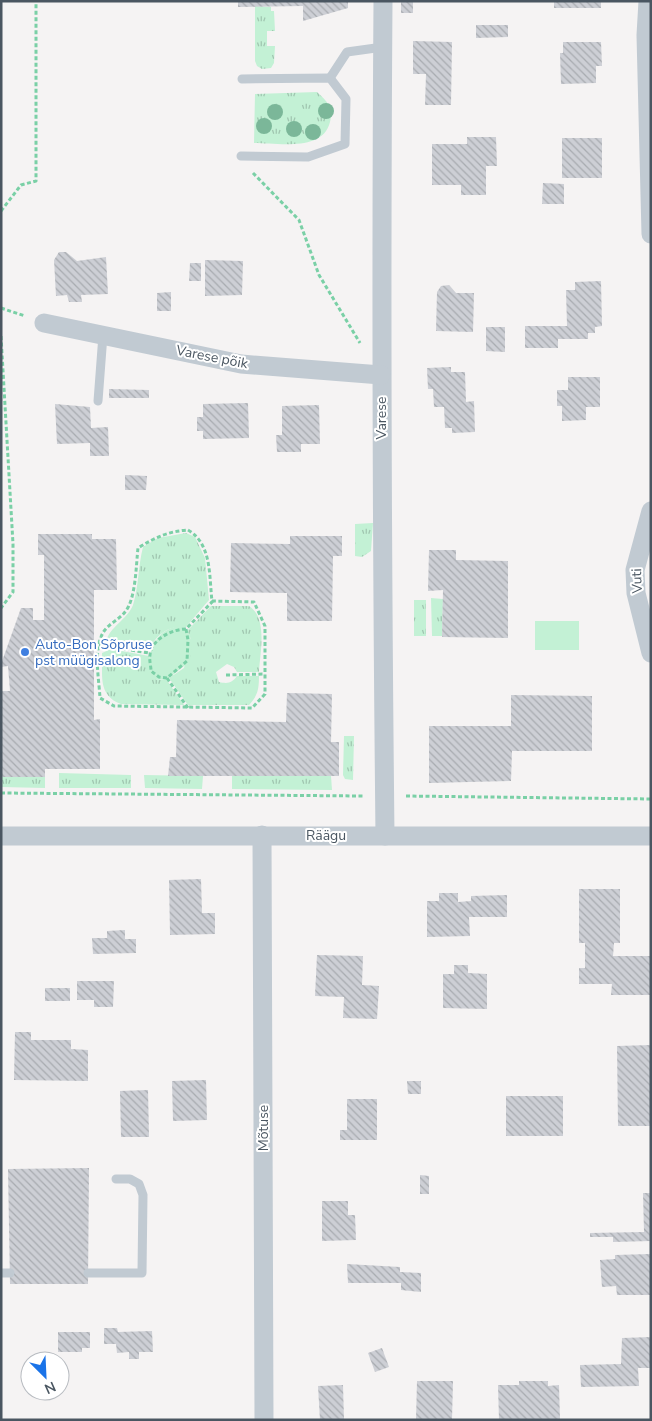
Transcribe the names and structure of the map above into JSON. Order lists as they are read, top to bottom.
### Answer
{
  "streets": {
    "street": [
      "Varese põik",
      "Varese",
      "Vuti",
      "Räägu",
      "Mõtuse"
    ]
  },
  "crossings": [
    ["Varese põik", "Varese"],
    ["Varese", "Räägu"],
    ["Räägu", "Mõtuse"]
  ],
  "places": ["Auto-Bon Sõpruse pst müügisalong"],
  "north": "bottom right"
}
